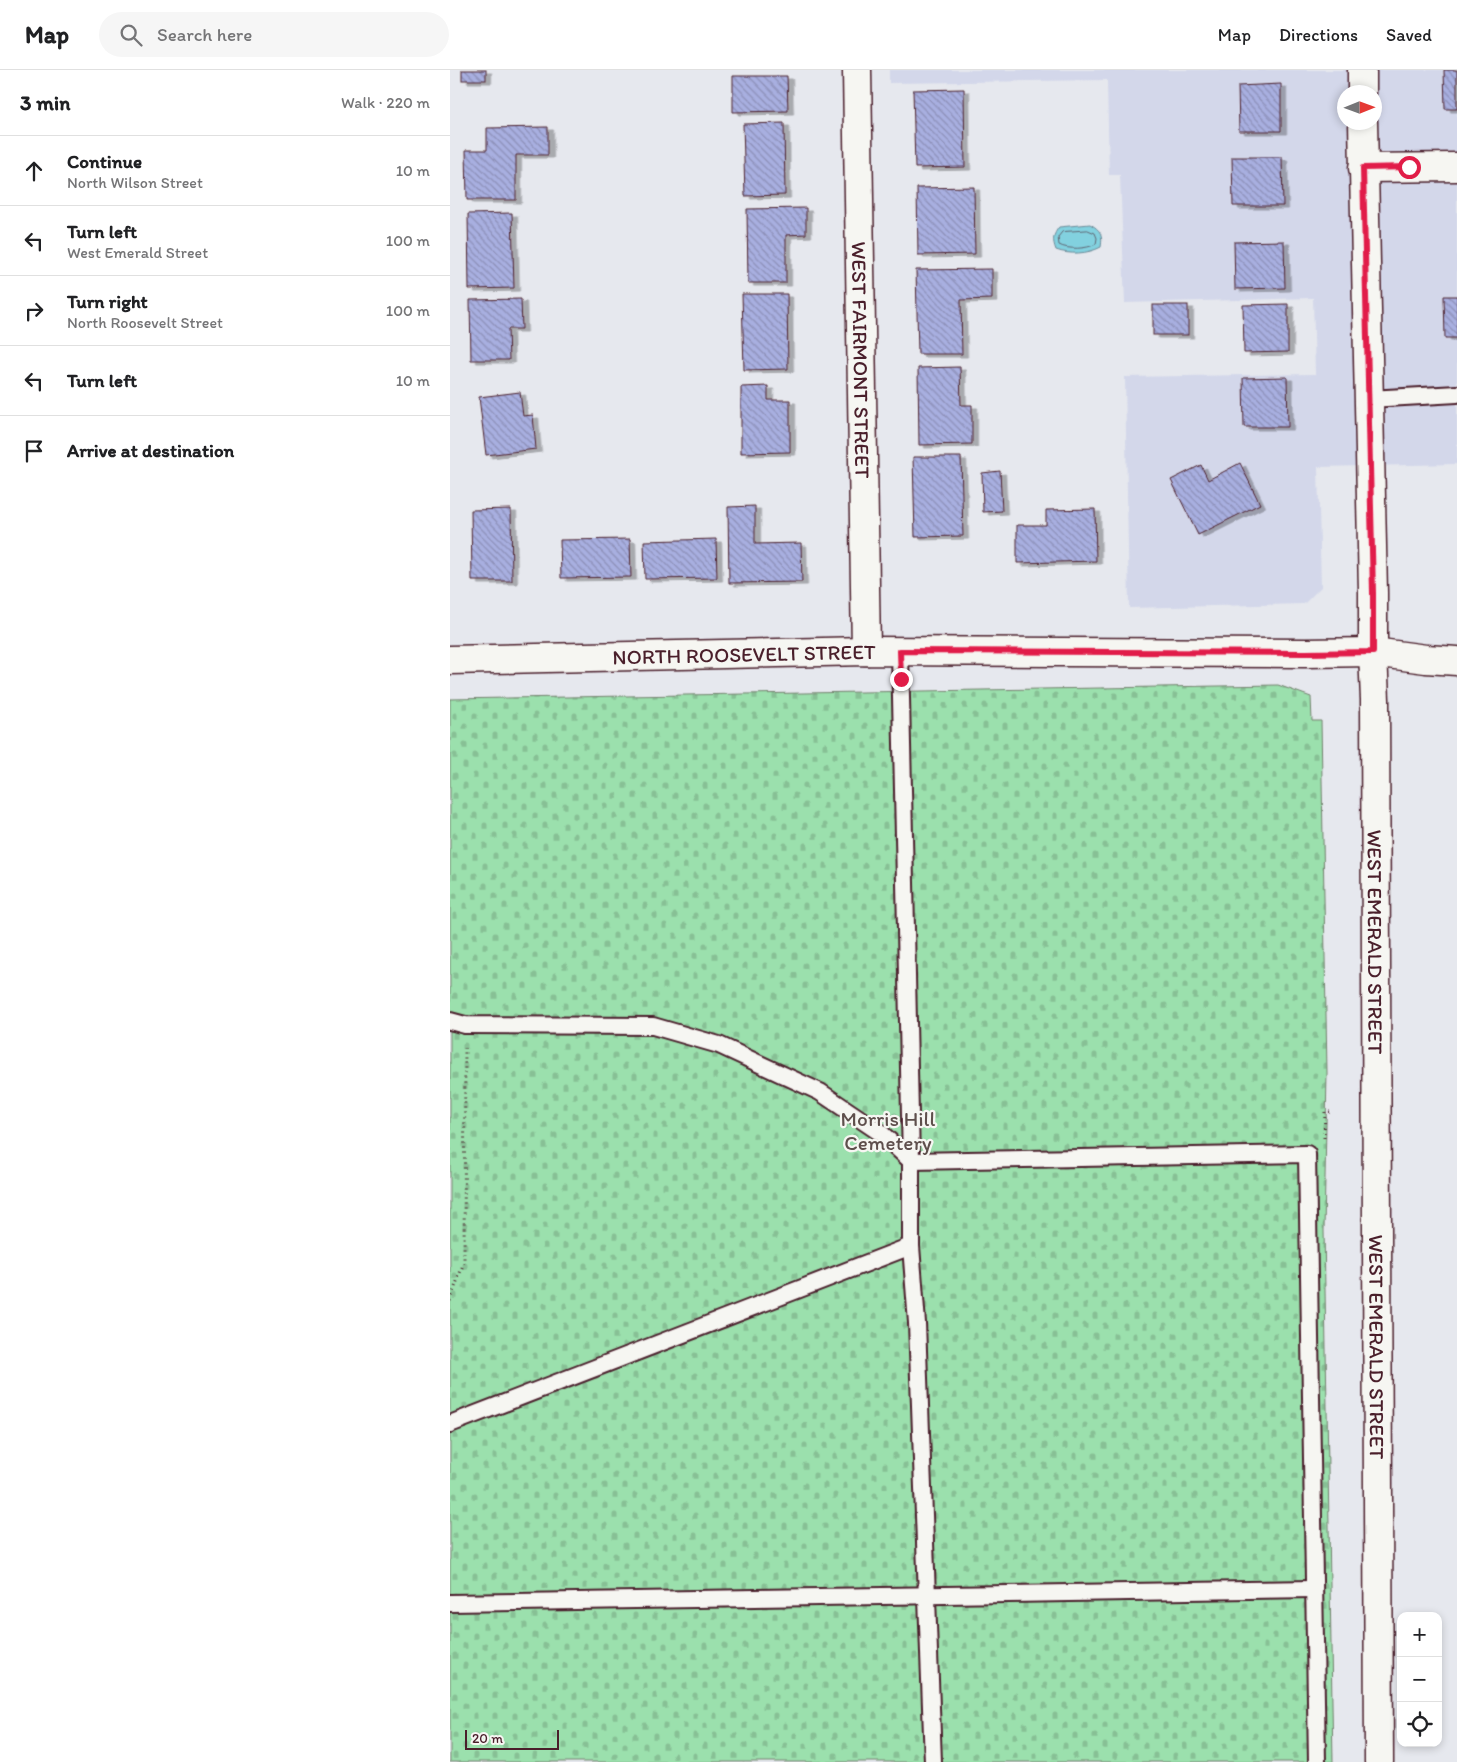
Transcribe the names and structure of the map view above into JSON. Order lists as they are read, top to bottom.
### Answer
{
  "streets": {
    "street": ["WEST FAIRMONT STREET", "NORTH ROOSEVELT STREET", "WEST EMERALD STREET"]
  },
  "crossings": [
    ["WEST FAIRMONT STREET", "NORTH ROOSEVELT STREET"],
    ["NORTH ROOSEVELT STREET", "WEST EMERALD STREET"]
  ],
  "parks": ["Morris Hill Cemetery"],
  "scale_bar": "20 m",
  "north": "right",
  "page": {
    "header": "Map",
    "search": "Search here",
    "nav": ["Map", "Directions", "Saved"],
    "heading": ["3 min", "Walk · 220 m"],
    "list": [
      ["Continue", "North Wilson Street", "10 m"],
      ["Turn left", "West Emerald Street", "100 m"],
      ["Turn right", "North Roosevelt Street", "100 m"],
      ["Turn left", "10 m"],
      "Arrive at destination"
    ],
    "map_buttons": ["+", "−"],
    "scale": "20 m"
  }
}
